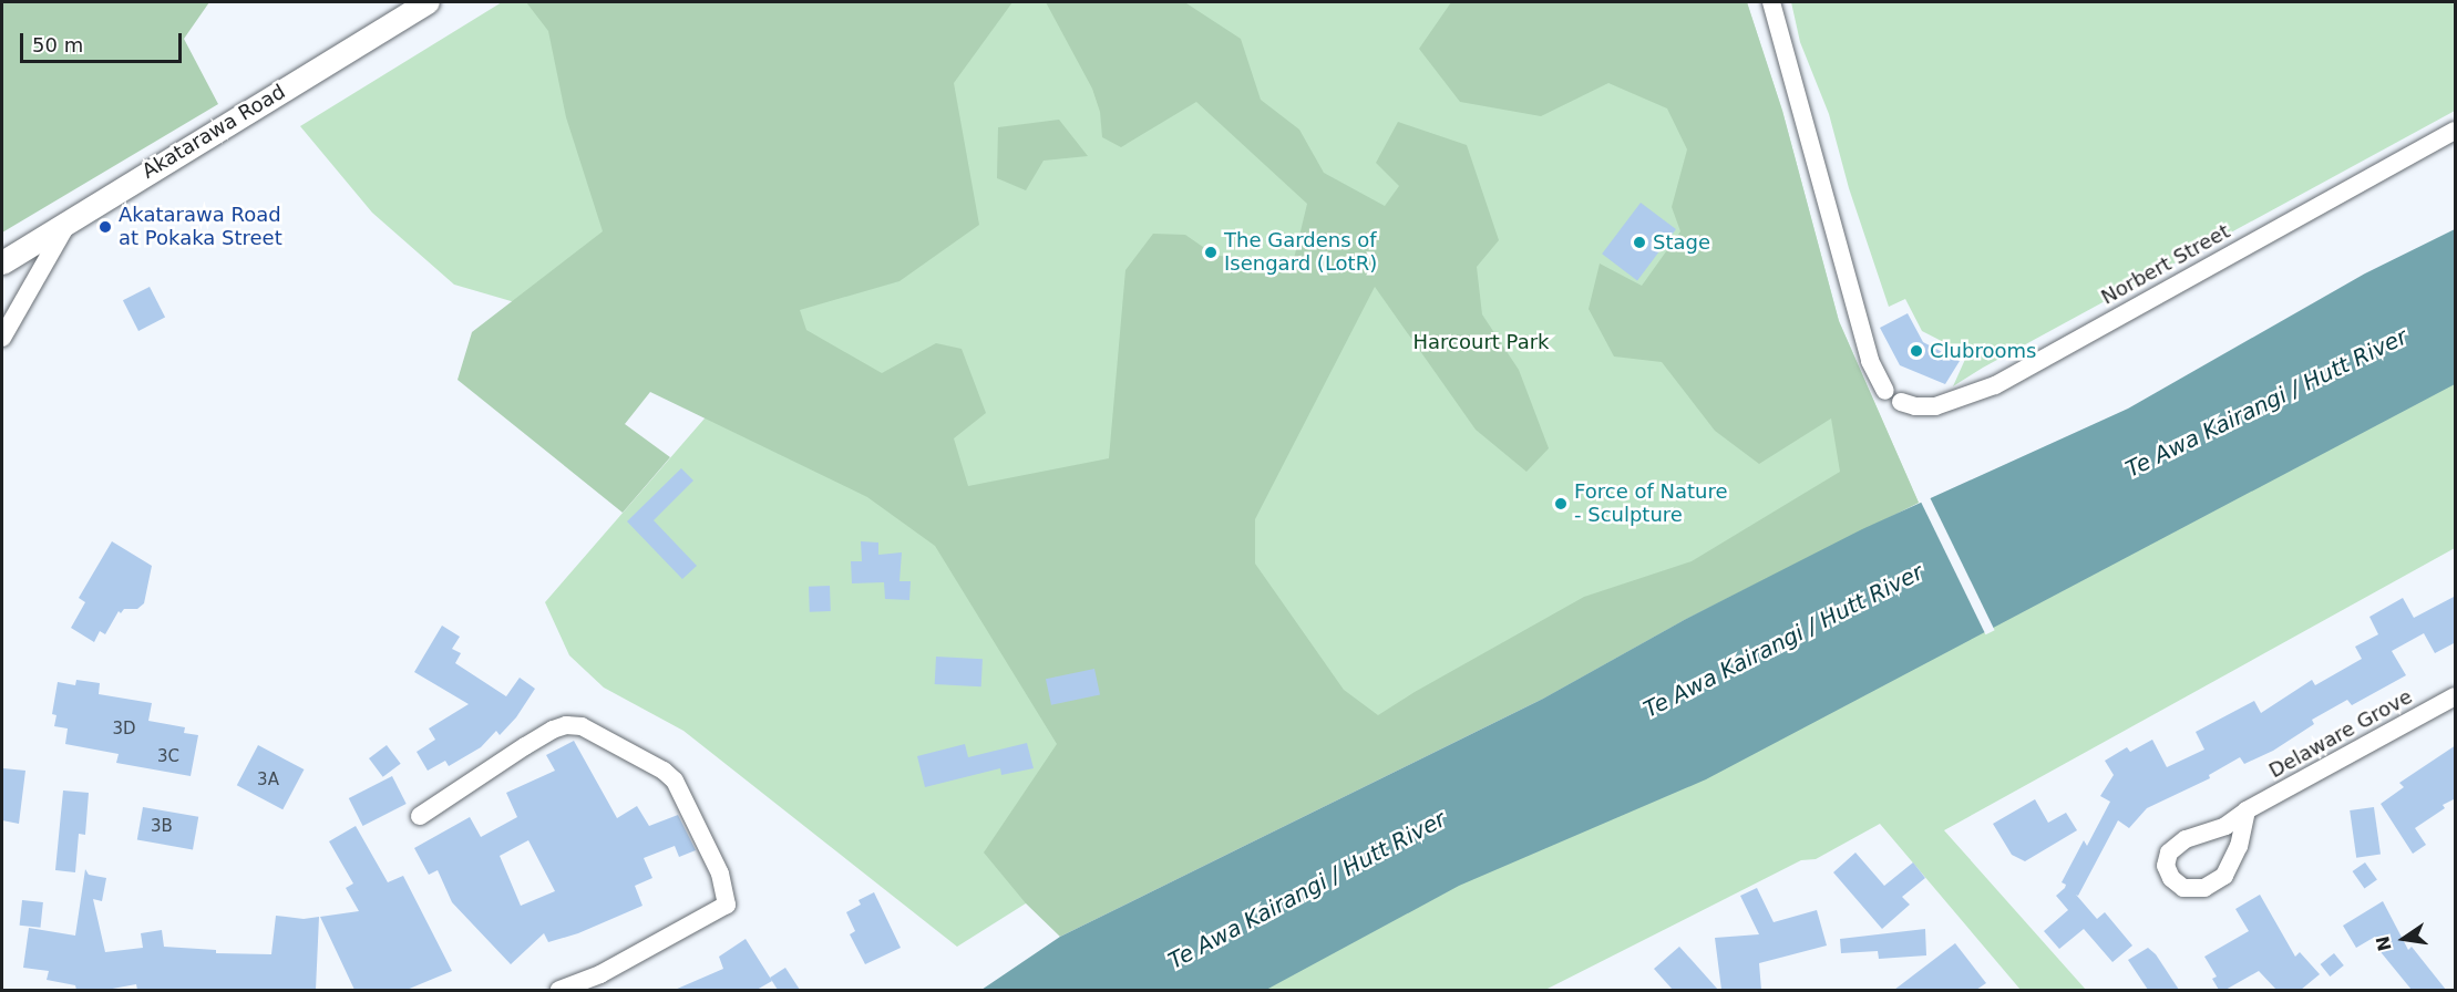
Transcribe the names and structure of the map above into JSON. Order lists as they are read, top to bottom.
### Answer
{
  "streets": {
    "street": ["Akatarawa Road", "Norbert Street", "Delaware Grove"]
  },
  "water": ["Te Awa Kairangi / Hutt River"],
  "parks": ["Harcourt Park"],
  "places": [
    "Akatarawa Road at Pokaka Street",
    "Stage",
    "The Gardens of Isengard (LotR)",
    "Clubrooms",
    "Force of Nature - Sculpture"
  ],
  "house_numbers": [
    "3D",
    "3C",
    "3A",
    "3B"
  ],
  "scale_bar": "50 m",
  "north": "left"
}
